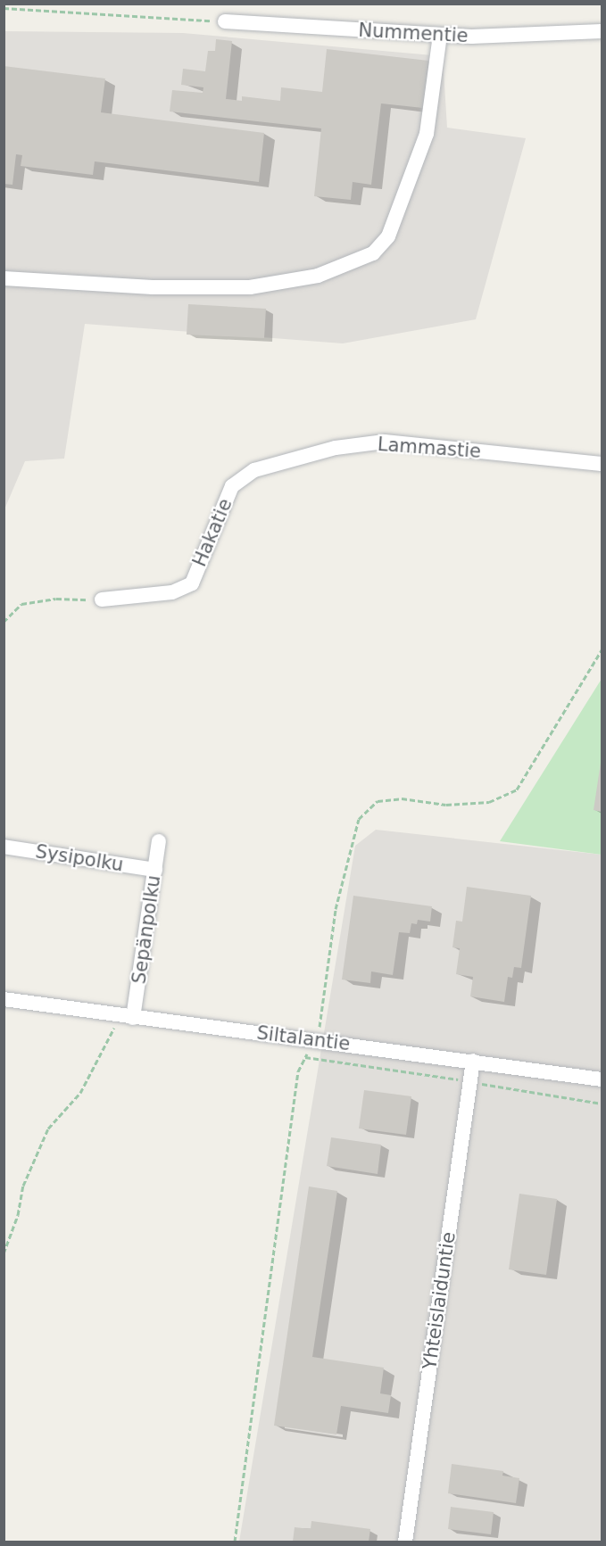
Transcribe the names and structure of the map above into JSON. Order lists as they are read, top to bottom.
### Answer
{
  "streets": {
    "street": [
      "Nummentie",
      "Lammastie",
      "Hakatie",
      "Sysipolku",
      "Sepänpolku",
      "Siltalantie",
      "Yhteislaiduntie"
    ]
  },
  "crossings": [
    ["Lammastie", "Hakatie"],
    ["Sysipolku", "Sepänpolku"],
    ["Sepänpolku", "Siltalantie"],
    ["Siltalantie", "Yhteislaiduntie"]
  ]
}
